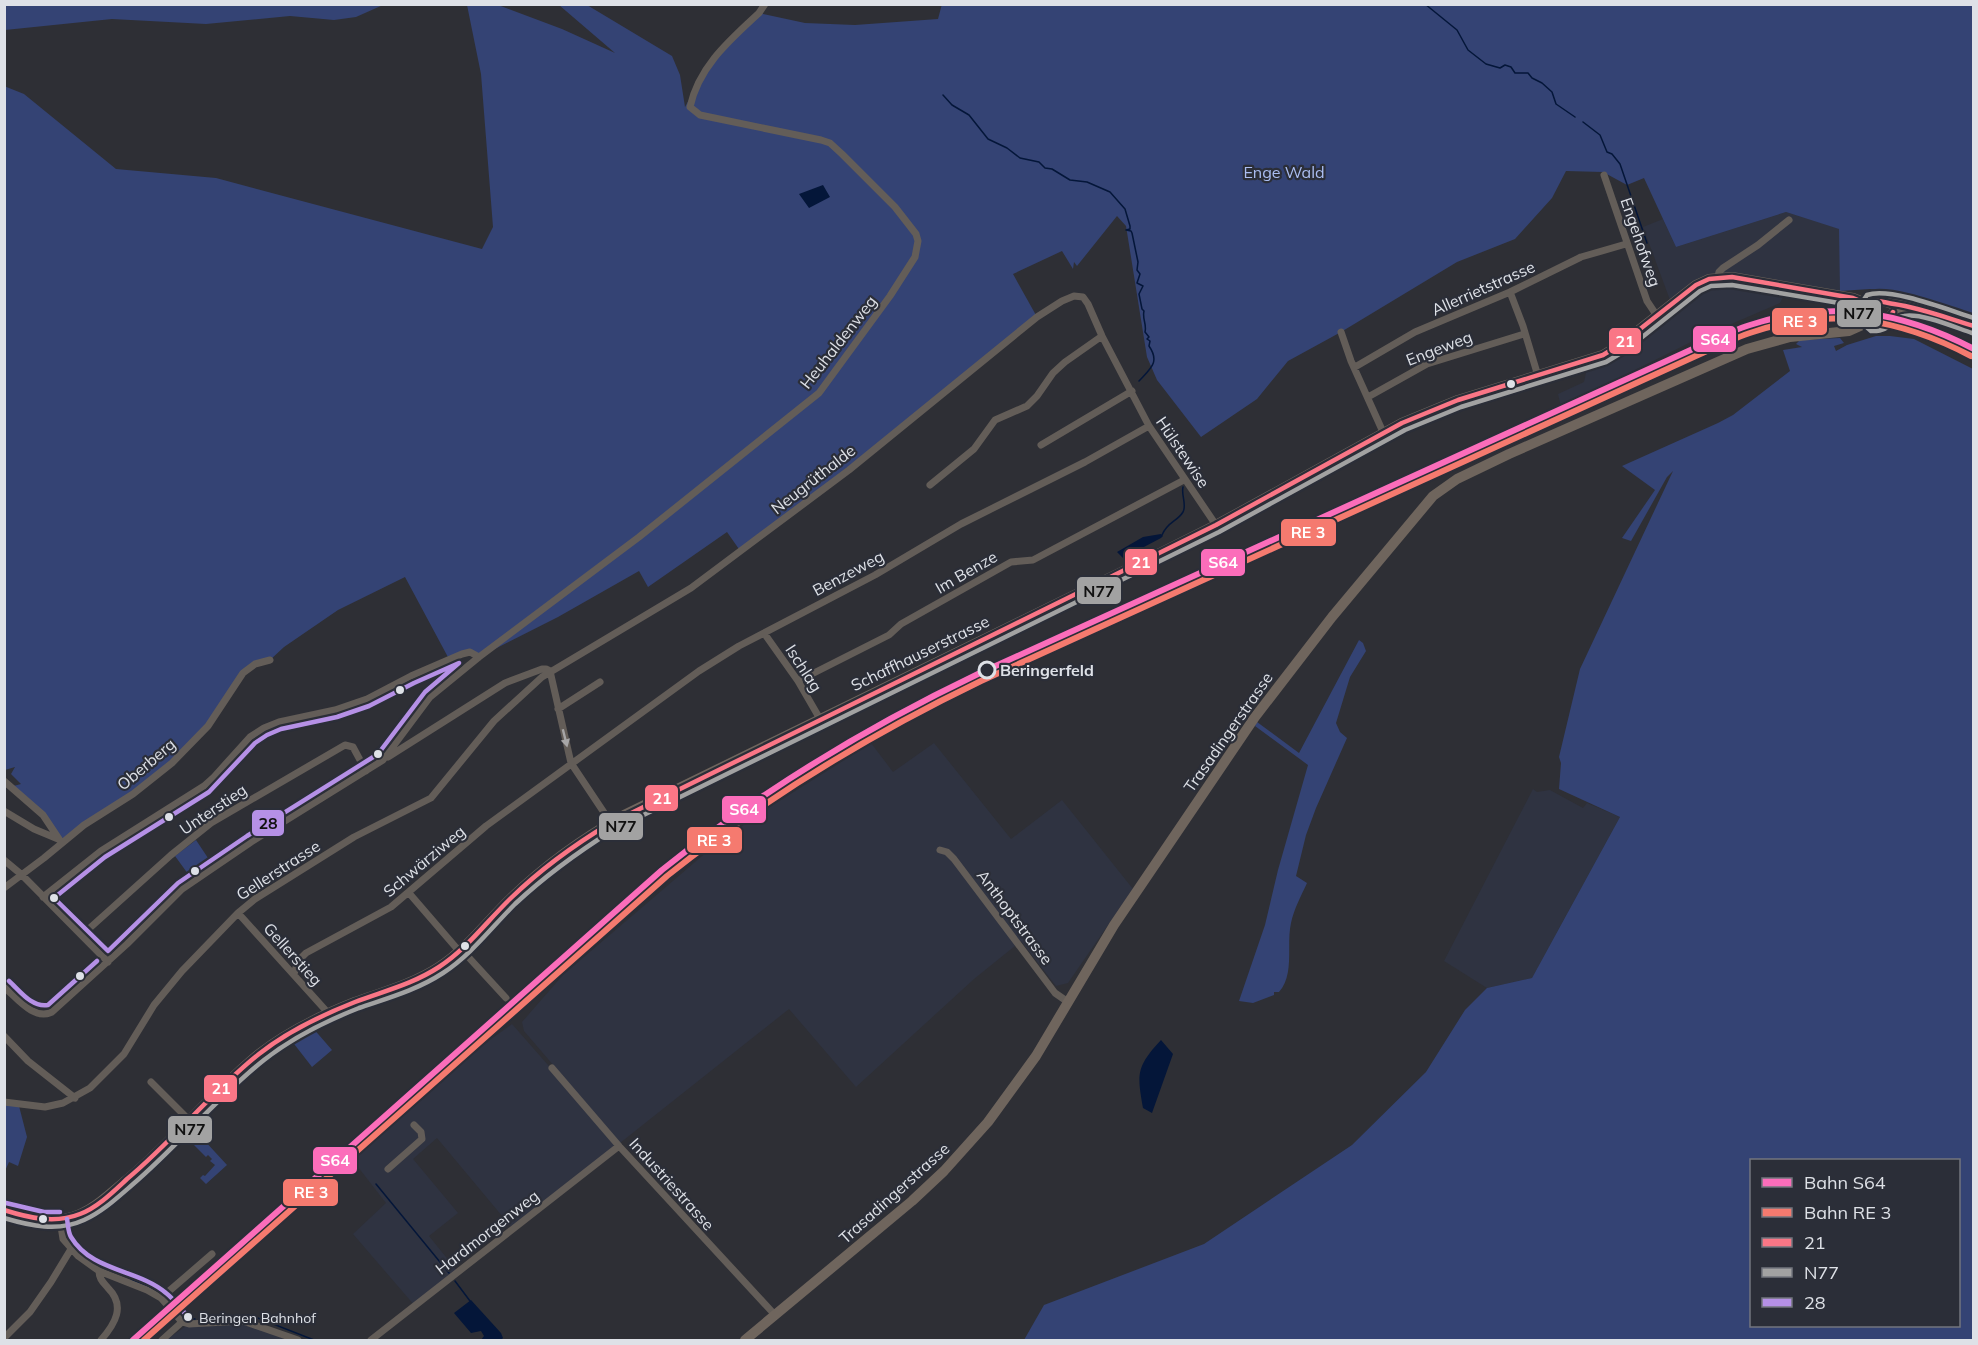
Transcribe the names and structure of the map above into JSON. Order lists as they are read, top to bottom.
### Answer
{
  "streets": {
    "main road": ["Schaffhauserstrasse", "Trasadingerstrasse"],
    "street": [
      "Engehofweg",
      "Allerrietstrasse",
      "Heuhaldenweg",
      "Engeweg",
      "Hülstewise",
      "Neugrüthalde",
      "Im Benze",
      "Benzeweg",
      "Ischlag",
      "Oberberg",
      "Unterstieg",
      "Schwärziweg",
      "Gellerstrasse",
      "Anthoptstrasse",
      "Gellerstieg",
      "Industriestrasse",
      "Hardmorgenweg"
    ]
  },
  "crossings": [
    ["Engehofweg", "Allerrietstrasse"],
    ["Engehofweg", "Schaffhauserstrasse"],
    ["Heuhaldenweg", "Unterstieg"],
    ["Hülstewise", "Neugrüthalde"],
    ["Hülstewise", "Im Benze"],
    ["Hülstewise", "Benzeweg"],
    ["Hülstewise", "Schaffhauserstrasse"],
    ["Neugrüthalde", "Gellerstrasse"],
    ["Im Benze", "Ischlag"],
    ["Benzeweg", "Ischlag"],
    ["Benzeweg", "Schwärziweg"],
    ["Schaffhauserstrasse", "Ischlag"],
    ["Schaffhauserstrasse", "Trasadingerstrasse"],
    ["Schaffhauserstrasse", "Gellerstieg"],
    ["Trasadingerstrasse", "Anthoptstrasse"],
    ["Trasadingerstrasse", "Industriestrasse"],
    ["Schwärziweg", "Gellerstieg"],
    ["Gellerstrasse", "Gellerstieg"],
    ["Industriestrasse", "Hardmorgenweg"]
  ],
  "parks": ["Enge Wald"],
  "places": ["Beringerfeld", "Beringen Bahnhof"],
  "lines": [
    "transit line 21",
    "transit line N77",
    "rail line S64",
    "transit line 28"
  ],
  "legend": [
    "Bahn S64",
    "Bahn RE 3",
    "21",
    "N77",
    "28"
  ]
}
